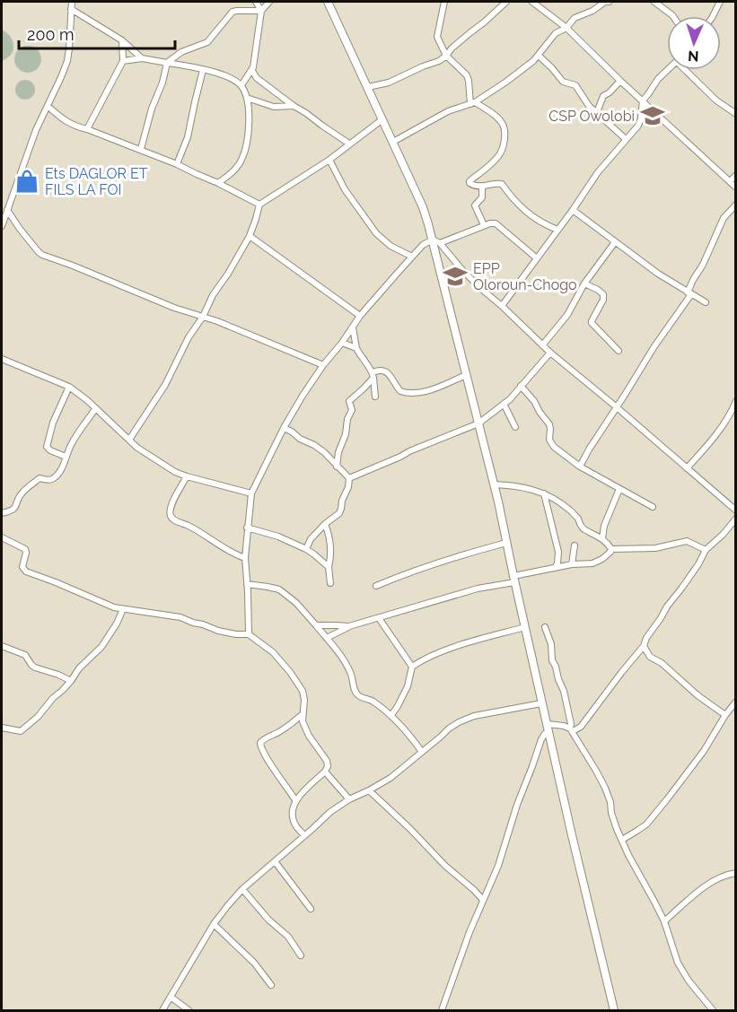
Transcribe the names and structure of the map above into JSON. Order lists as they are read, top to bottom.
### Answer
{
  "places": {
    "school or university": ["CSP Owolobi", "EPP Oloroun-Chogo"],
    "shop": ["Ets DAGLOR ET FILS LA FOI"]
  },
  "scale_bar": "200 m",
  "north": "bottom"
}
